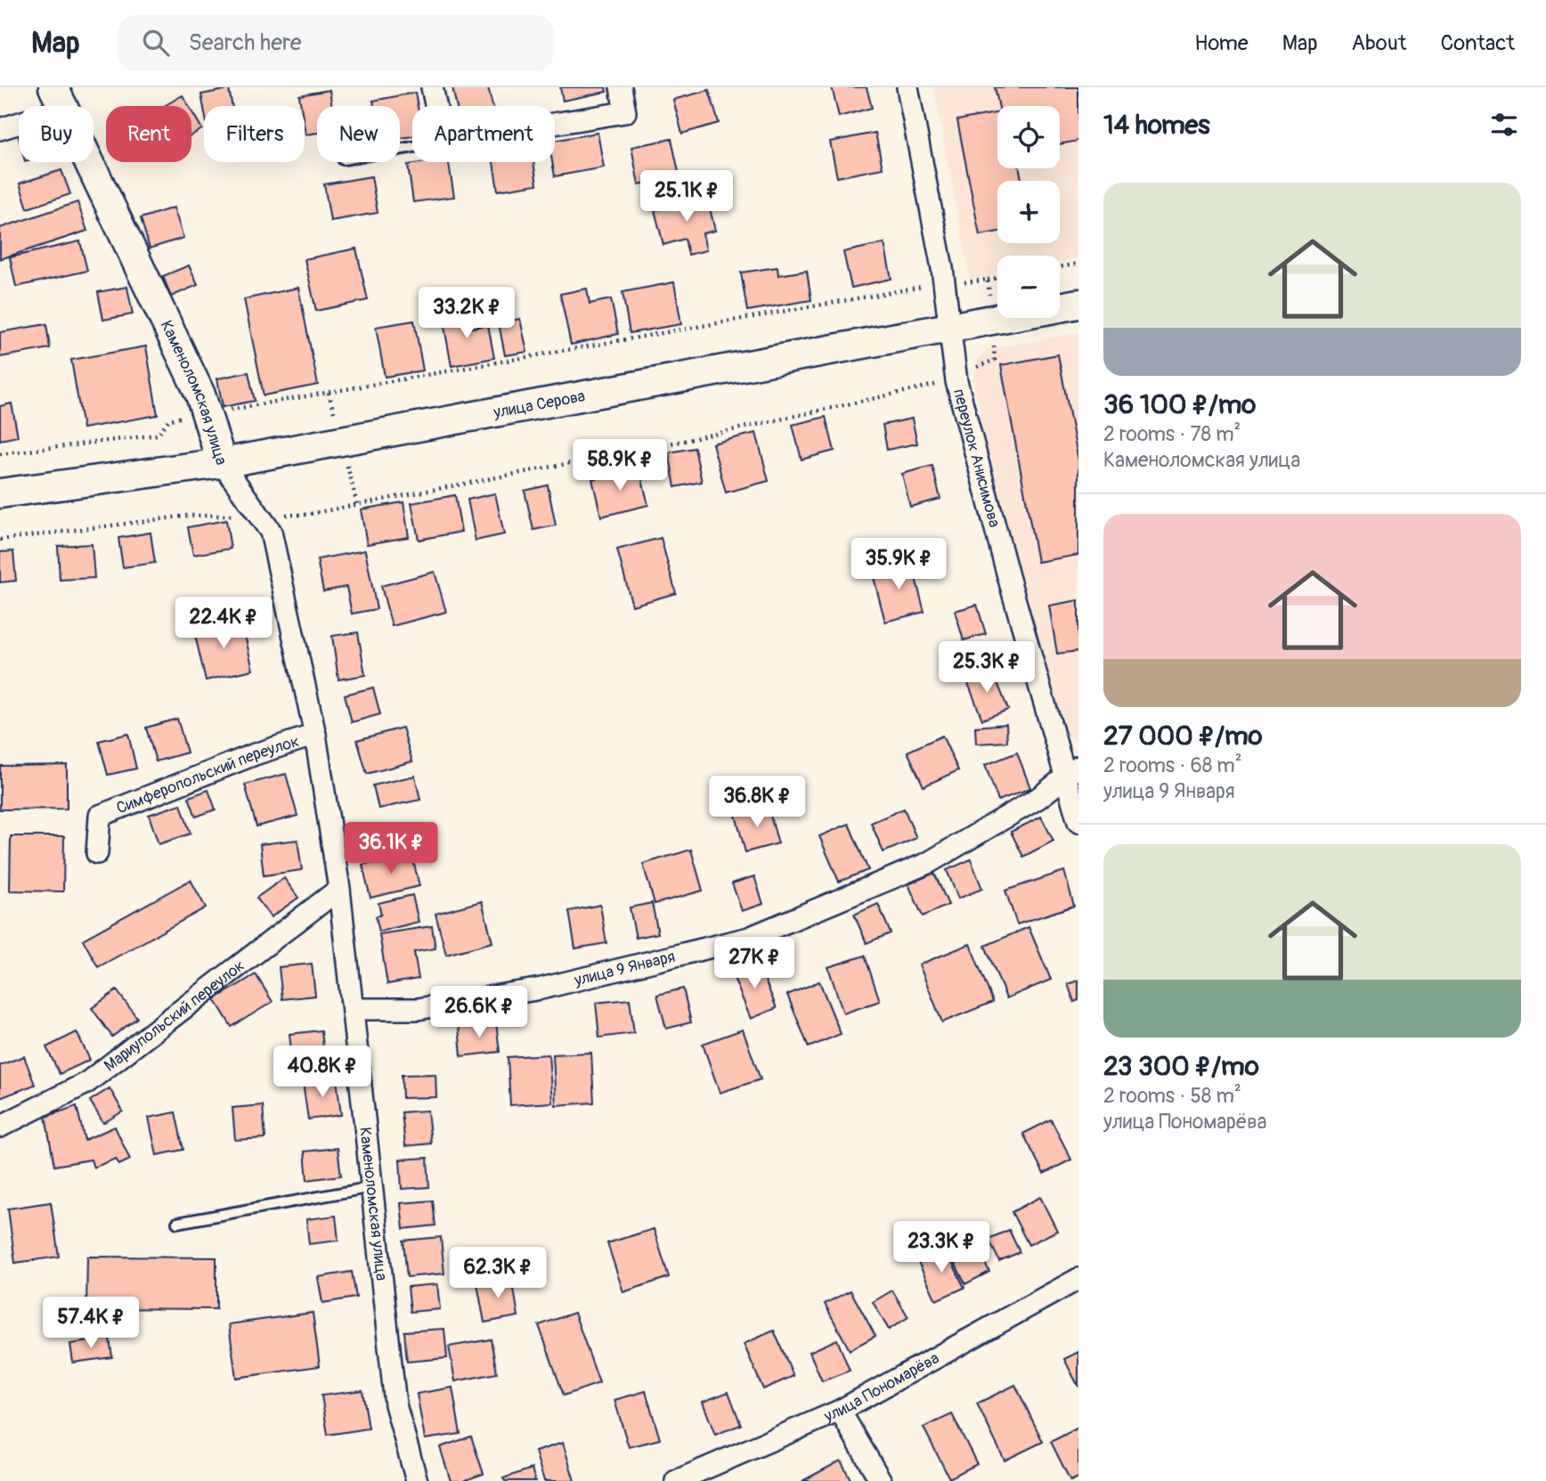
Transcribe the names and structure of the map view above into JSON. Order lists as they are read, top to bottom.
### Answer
{
  "streets": {
    "main road": ["Каменоломская улица", "улица Серова"],
    "street": [
      "переулок Анисимова",
      "Симферопольский переулок",
      "улица 9 Января",
      "Мариупольский переулок",
      "улица Пономарёва"
    ]
  },
  "crossings": [
    ["Каменоломская улица", "улица Серова"],
    ["Каменоломская улица", "Симферопольский переулок"],
    ["Каменоломская улица", "улица 9 Января"],
    ["Каменоломская улица", "Мариупольский переулок"],
    ["улица Серова", "переулок Анисимова"],
    ["переулок Анисимова", "улица 9 Января"]
  ],
  "page": {
    "header": "Map",
    "search": "Search here",
    "nav": [
      "Home",
      "Map",
      "About",
      "Contact"
    ],
    "heading": "14 homes",
    "map_buttons": ["+", "−"],
    "chip": [
      "Buy",
      "Rent",
      "Filters",
      "New",
      "Apartment"
    ],
    "list": [
      {
        "name": "36 100 ₽/mo",
        "note": "2 rooms · 78 m² · Каменоломская улица"
      },
      {
        "name": "27 000 ₽/mo",
        "note": "2 rooms · 68 m² · улица 9 Января"
      },
      {
        "name": "23 300 ₽/mo",
        "note": "2 rooms · 58 m² · улица Пономарёва"
      }
    ],
    "price": [
      "25.1K ₽",
      "33.2K ₽",
      "58.9K ₽",
      "35.9K ₽",
      "22.4K ₽",
      "25.3K ₽",
      "36.8K ₽",
      "36.1K ₽",
      "27K ₽",
      "26.6K ₽",
      "40.8K ₽",
      "23.3K ₽",
      "62.3K ₽",
      "57.4K ₽"
    ]
  }
}
